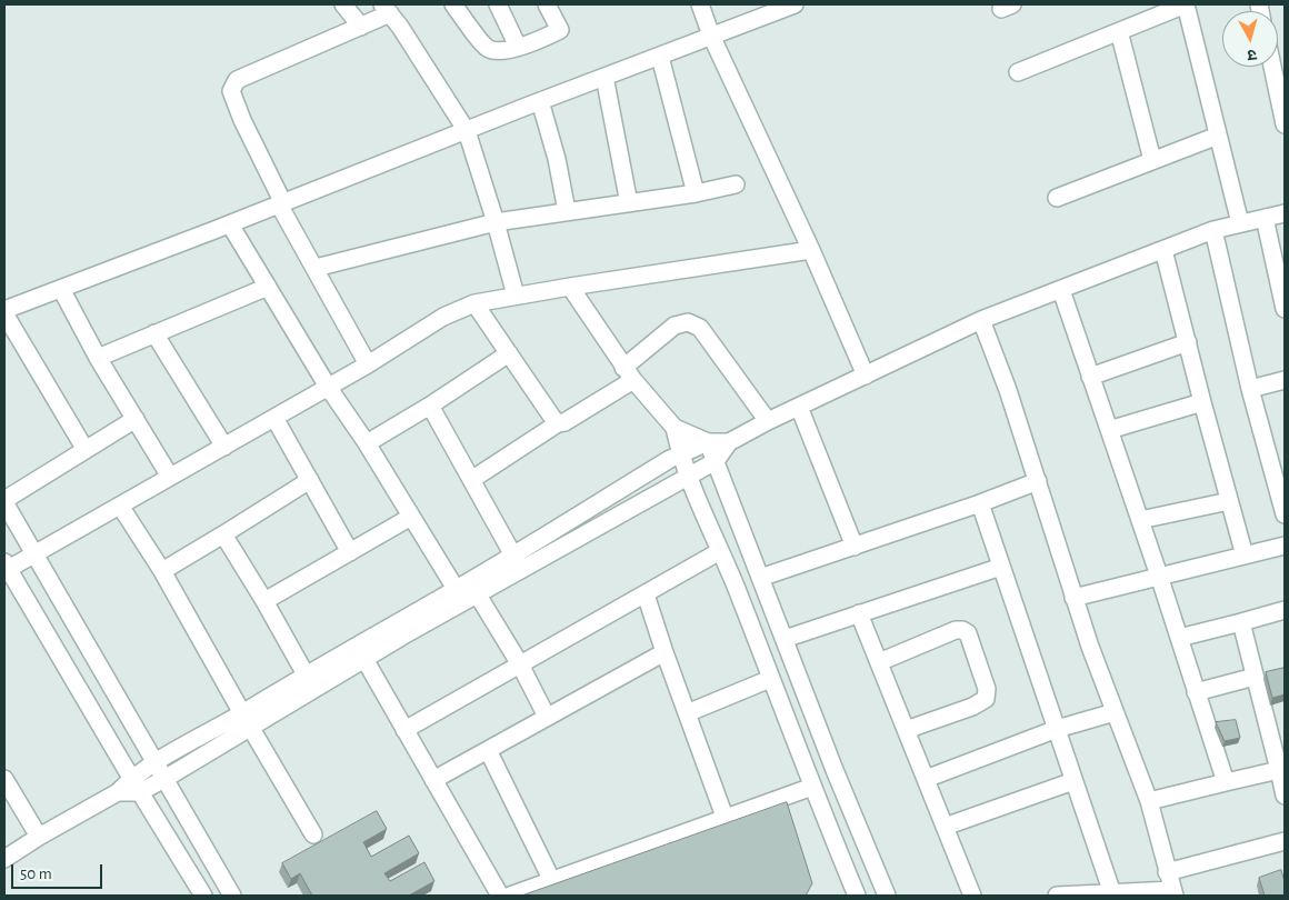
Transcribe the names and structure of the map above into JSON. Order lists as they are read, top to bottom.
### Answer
{
  "scale_bar": "50 m",
  "north": "bottom"
}
